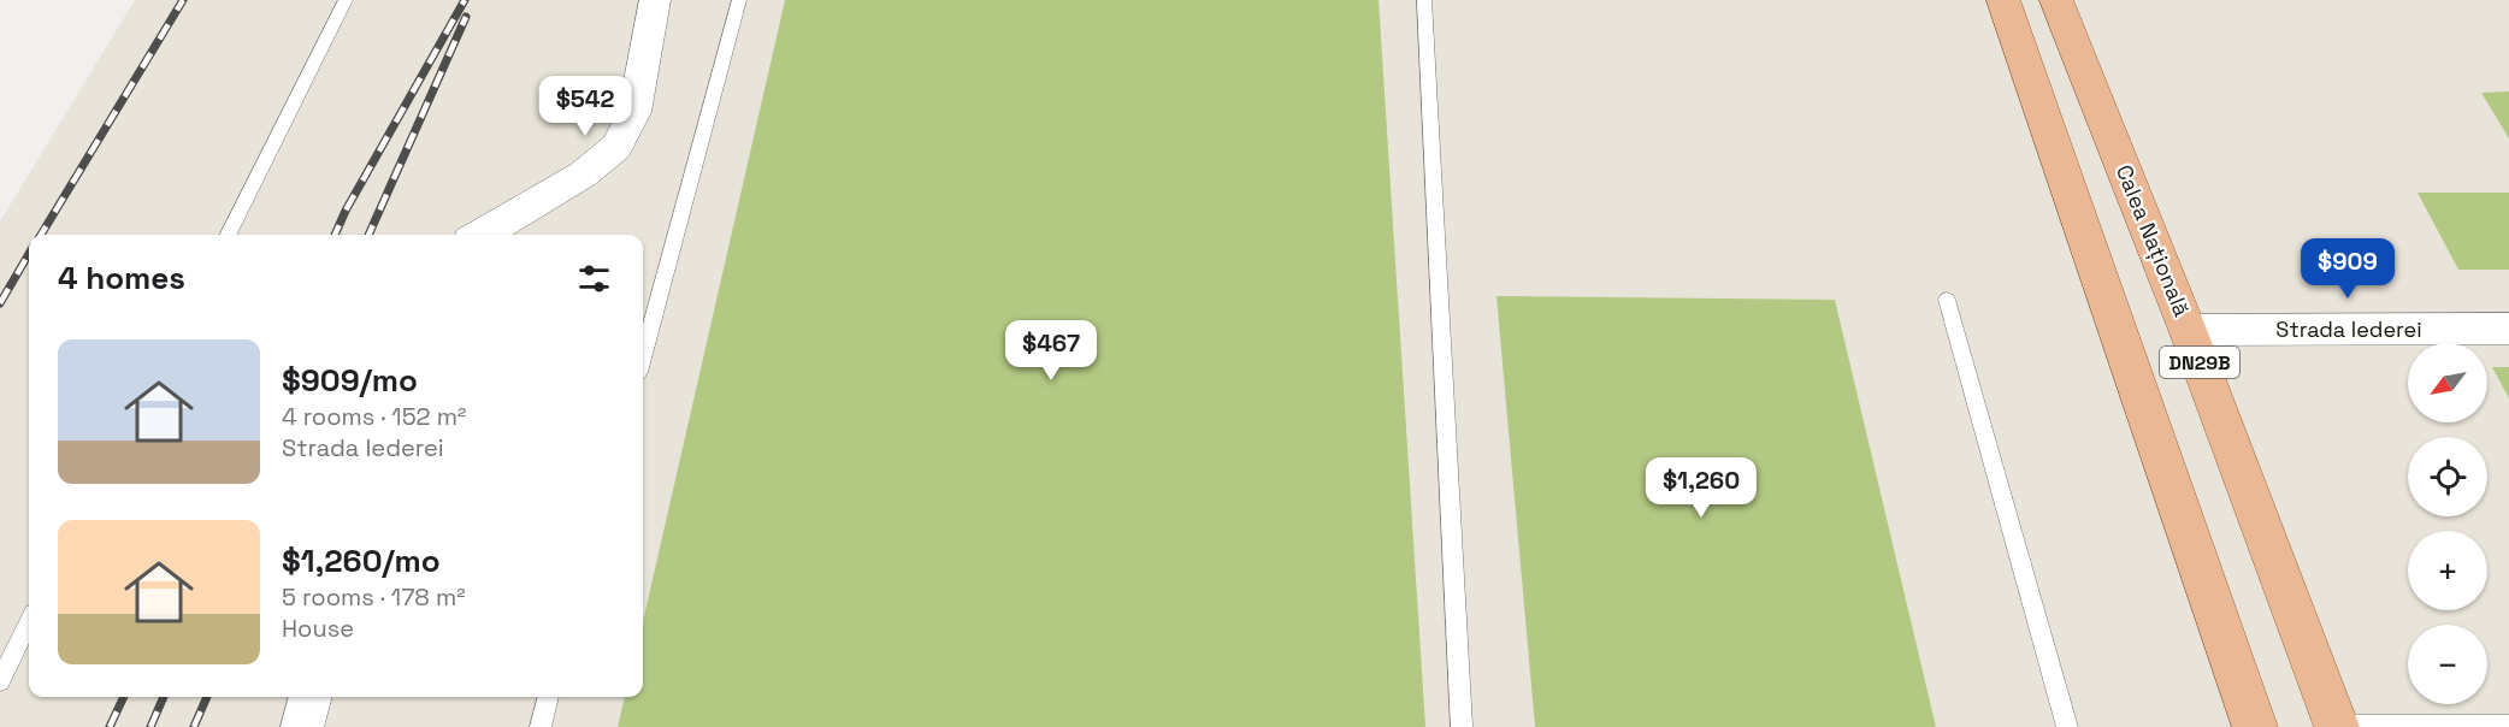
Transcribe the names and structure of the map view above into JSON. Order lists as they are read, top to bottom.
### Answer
{
  "streets": {
    "main road": ["Calea Națională", "DN29B"],
    "street": ["Strada Iederei"]
  },
  "crossings": [
    ["Calea Națională", "Strada Iederei"]
  ],
  "north": "bottom left",
  "page": {
    "price": [
      "$542",
      "$909",
      "$467",
      "$1,260"
    ],
    "heading": "4 homes",
    "list": [
      {
        "name": "$909/mo",
        "note": "4 rooms · 152 m² · Strada Iederei"
      },
      {
        "name": "$1,260/mo",
        "note": "5 rooms · 178 m² · House"
      }
    ],
    "map_buttons": ["+", "−"]
  }
}
